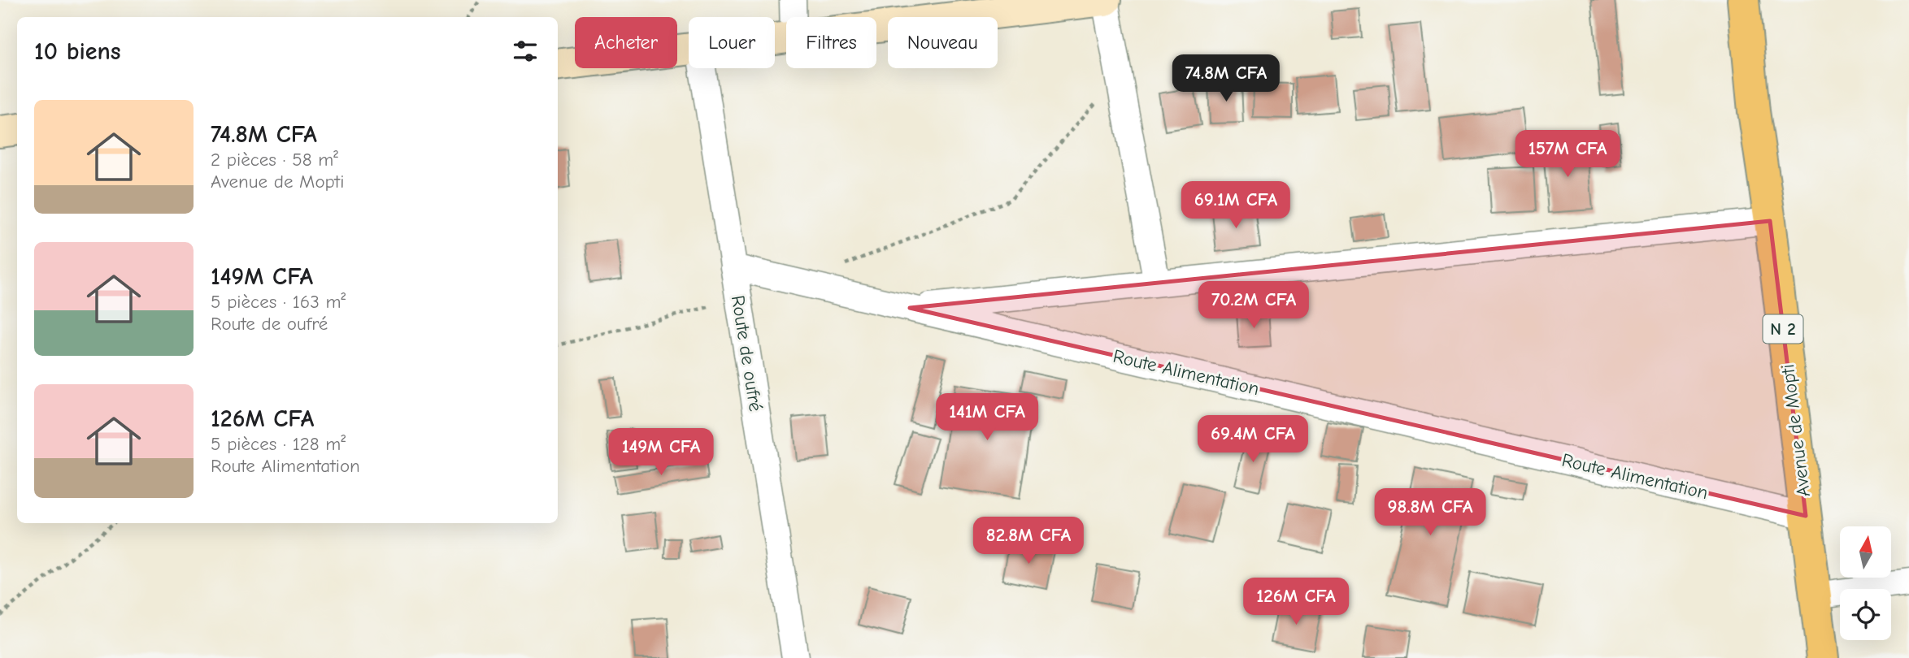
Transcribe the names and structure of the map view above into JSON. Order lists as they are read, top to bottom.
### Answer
{
  "streets": {
    "main road": ["N 2", "Avenue de Mopti"],
    "street": ["Route de oufré", "Route Alimentation"]
  },
  "crossings": [
    ["Route de oufré", "Route Alimentation"],
    ["Route Alimentation", "Avenue de Mopti"]
  ],
  "north": "top",
  "page": {
    "chip": [
      "Acheter",
      "Louer",
      "Filtres",
      "Nouveau"
    ],
    "heading": "10 biens",
    "price": [
      "74.8M CFA",
      "157M CFA",
      "69.1M CFA",
      "70.2M CFA",
      "141M CFA",
      "69.4M CFA",
      "149M CFA",
      "98.8M CFA",
      "82.8M CFA",
      "126M CFA"
    ],
    "list": [
      {
        "name": "74.8M CFA",
        "note": "2 pièces · 58 m² · Avenue de Mopti"
      },
      {
        "name": "149M CFA",
        "note": "5 pièces · 163 m² · Route de oufré"
      },
      {
        "name": "126M CFA",
        "note": "5 pièces · 128 m² · Route Alimentation"
      }
    ]
  }
}
